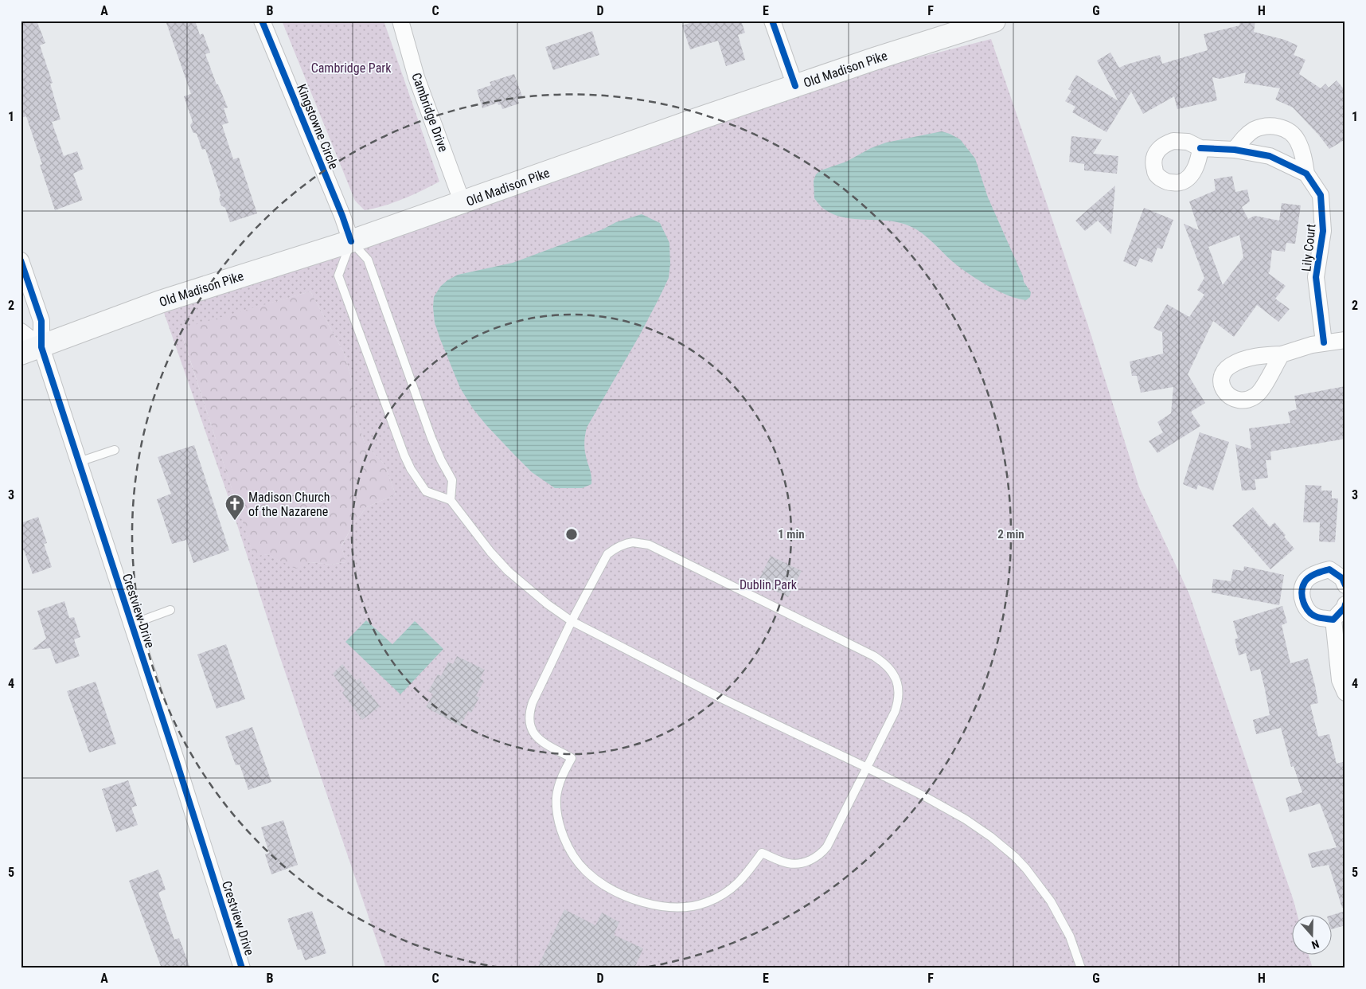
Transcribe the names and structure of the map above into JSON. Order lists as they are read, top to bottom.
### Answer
{
  "streets": {
    "main road": ["Old Madison Pike"],
    "street": [
      "Cambridge Drive",
      "Kingstowne Circle",
      "Lily Court",
      "Crestview Drive"
    ]
  },
  "crossings": [
    ["Old Madison Pike", "Cambridge Drive"],
    ["Old Madison Pike", "Kingstowne Circle"],
    ["Old Madison Pike", "Crestview Drive"]
  ],
  "parks": ["Cambridge Park", "Dublin Park"],
  "places": {
    "church": ["Madison Church of the Nazarene"]
  },
  "north": "bottom",
  "grid": {
    "columns": [
      "A",
      "B",
      "C",
      "D",
      "E",
      "F",
      "G",
      "H"
    ],
    "rows": [
      "1",
      "2",
      "3",
      "4",
      "5"
    ]
  },
  "rings": ["1 min", "2 min"]
}
